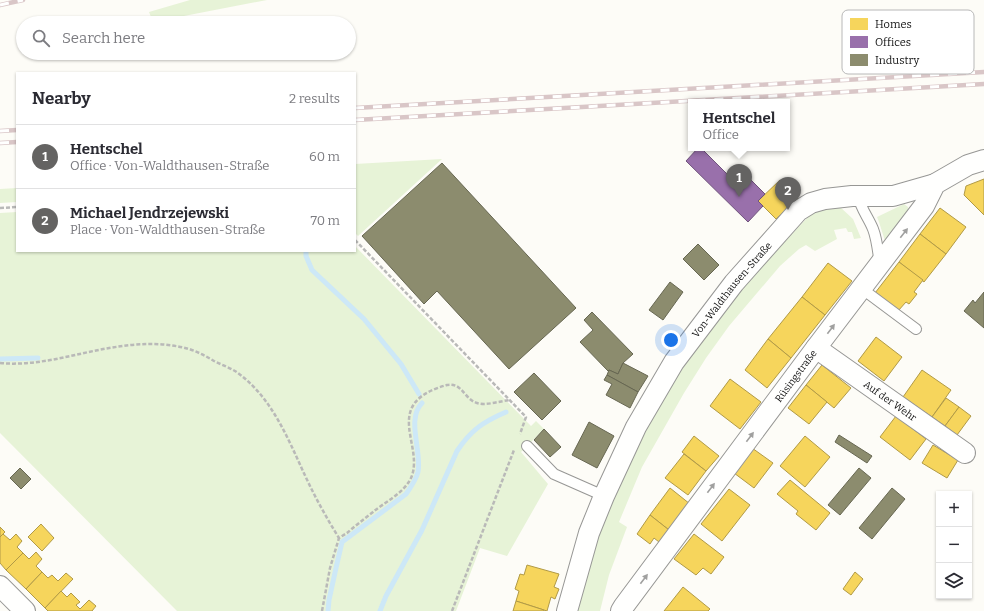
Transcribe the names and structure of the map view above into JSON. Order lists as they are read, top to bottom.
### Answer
{
  "streets": {
    "street": ["Von-Waldthausen-Straße", "Rüsingstraße", "Auf der Wehr"]
  },
  "crossings": [
    ["Von-Waldthausen-Straße", "Rüsingstraße"],
    ["Rüsingstraße", "Auf der Wehr"]
  ],
  "one_way": ["Rüsingstraße"],
  "legend": ["Homes", "Offices", "Industry"],
  "page": {
    "search": "Search here",
    "heading": ["Nearby", "2 results"],
    "popup": ["Hentschel", "Office"],
    "list": [
      {
        "mark": "1",
        "name": "Hentschel",
        "note": "Office · Von-Waldthausen-Straße",
        "value": "60 m"
      },
      {
        "mark": "2",
        "name": "Michael Jendrzejewski",
        "note": "Place · Von-Waldthausen-Straße",
        "value": "70 m"
      }
    ],
    "pins": ["1", "2"],
    "map_buttons": ["+", "−"]
  }
}
